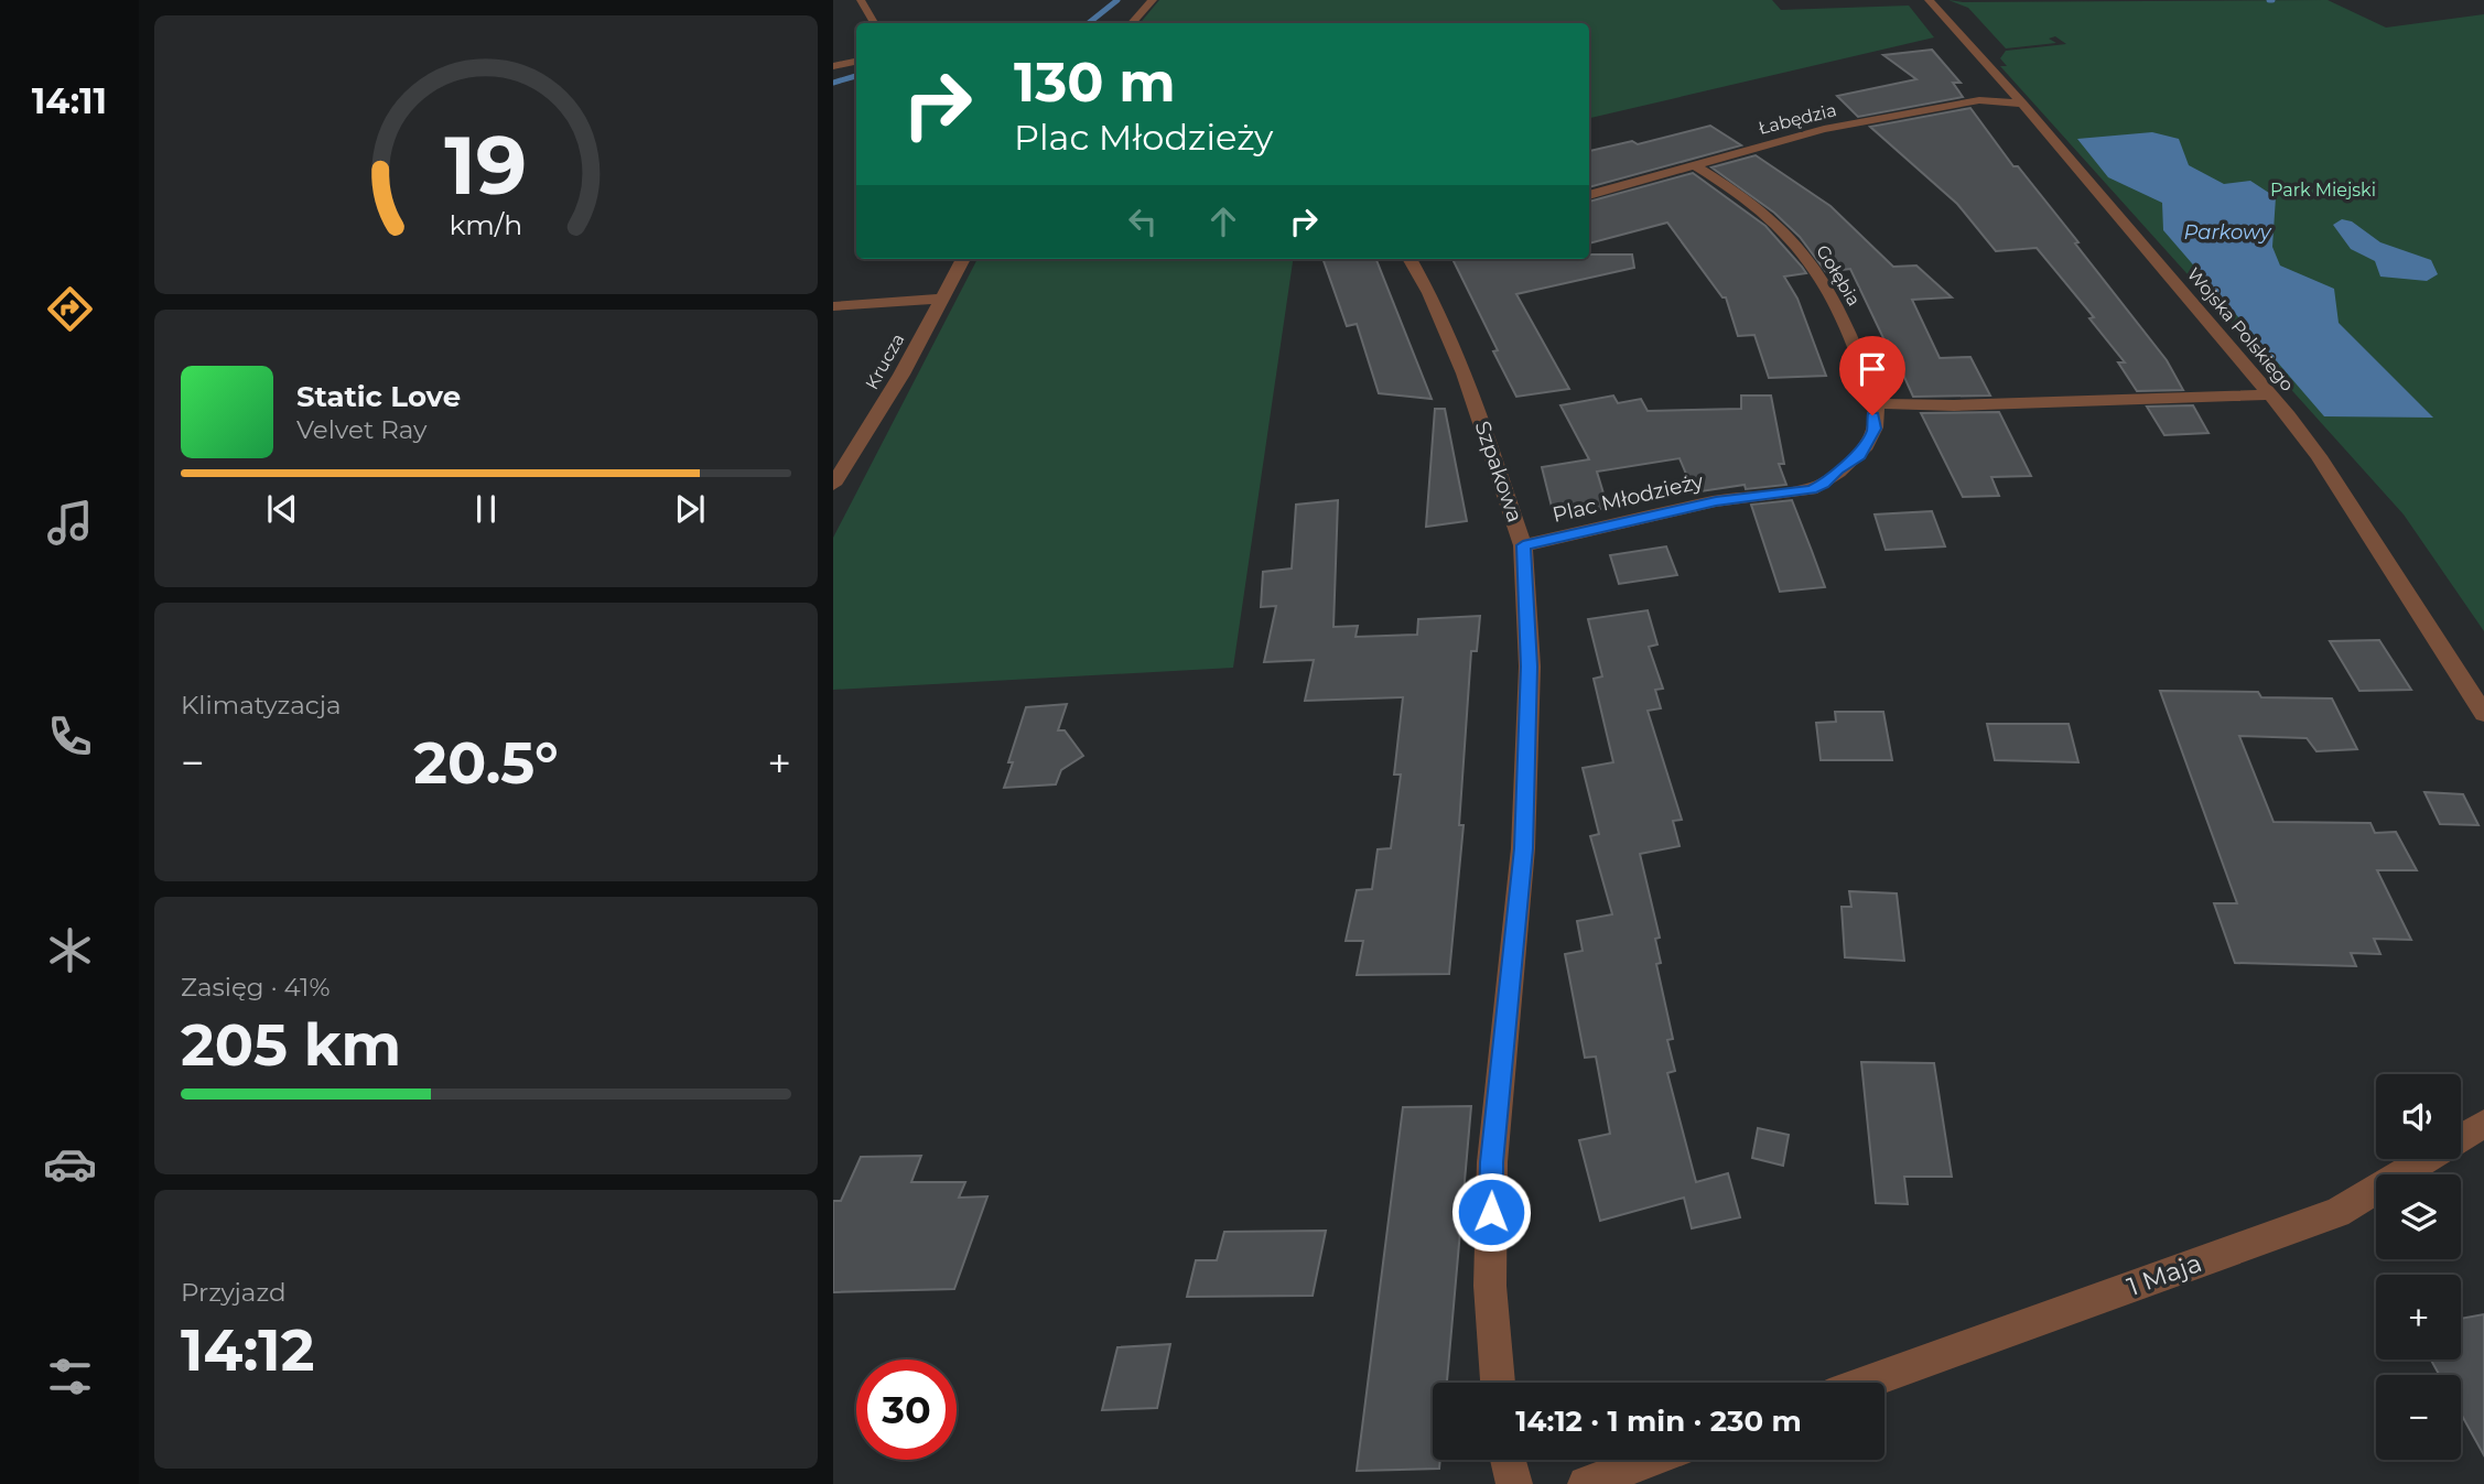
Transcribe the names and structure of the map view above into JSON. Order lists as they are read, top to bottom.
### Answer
{
  "streets": {
    "street": [
      "Łabędzia",
      "Gołębia",
      "Wojska Polskiego",
      "Krucza",
      "Szpakowa",
      "Plac Młodzieży",
      "1 Maja"
    ]
  },
  "crossings": [
    ["Łabędzia", "Gołębia"],
    ["Łabędzia", "Wojska Polskiego"],
    ["Gołębia", "Plac Młodzieży"],
    ["Szpakowa", "Plac Młodzieży"]
  ],
  "water": ["Parkowy"],
  "parks": ["Park Miejski"],
  "page": {
    "tabs": "14:11",
    "turn": ["130 m", "Plac Młodzieży"],
    "song": ["Static Love", "Velvet Ray"],
    "tile": [
      "Klimatyzacja",
      ["Zasięg · 41%", "205 km"],
      ["Przyjazd", "14:12"]
    ],
    "heat": ["−", "20.5°", "+"],
    "map_buttons": ["+", "−"],
    "limit": "30",
    "trip": "14:12 · 1 min · 230 m",
    "gauge": ["19", "km/h"]
  }
}
